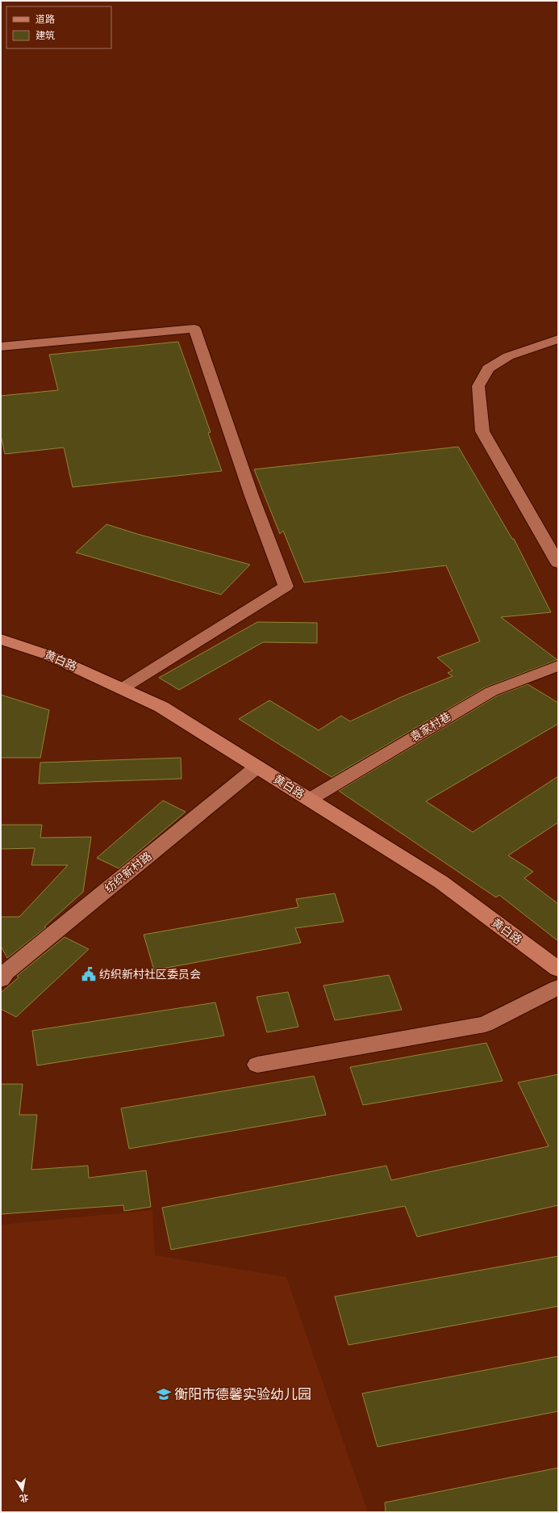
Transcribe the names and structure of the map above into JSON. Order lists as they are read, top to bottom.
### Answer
{
  "streets": {
    "main road": ["黄白路"],
    "street": ["袁家村巷", "纺织新村路"]
  },
  "crossings": [
    ["黄白路", "袁家村巷"],
    ["黄白路", "纺织新村路"]
  ],
  "places": {
    "public building": ["纺织新村社区委员会"],
    "school or university": ["衡阳市德馨实验幼儿园"]
  },
  "legend": ["道路", "建筑"],
  "north": "bottom"
}
